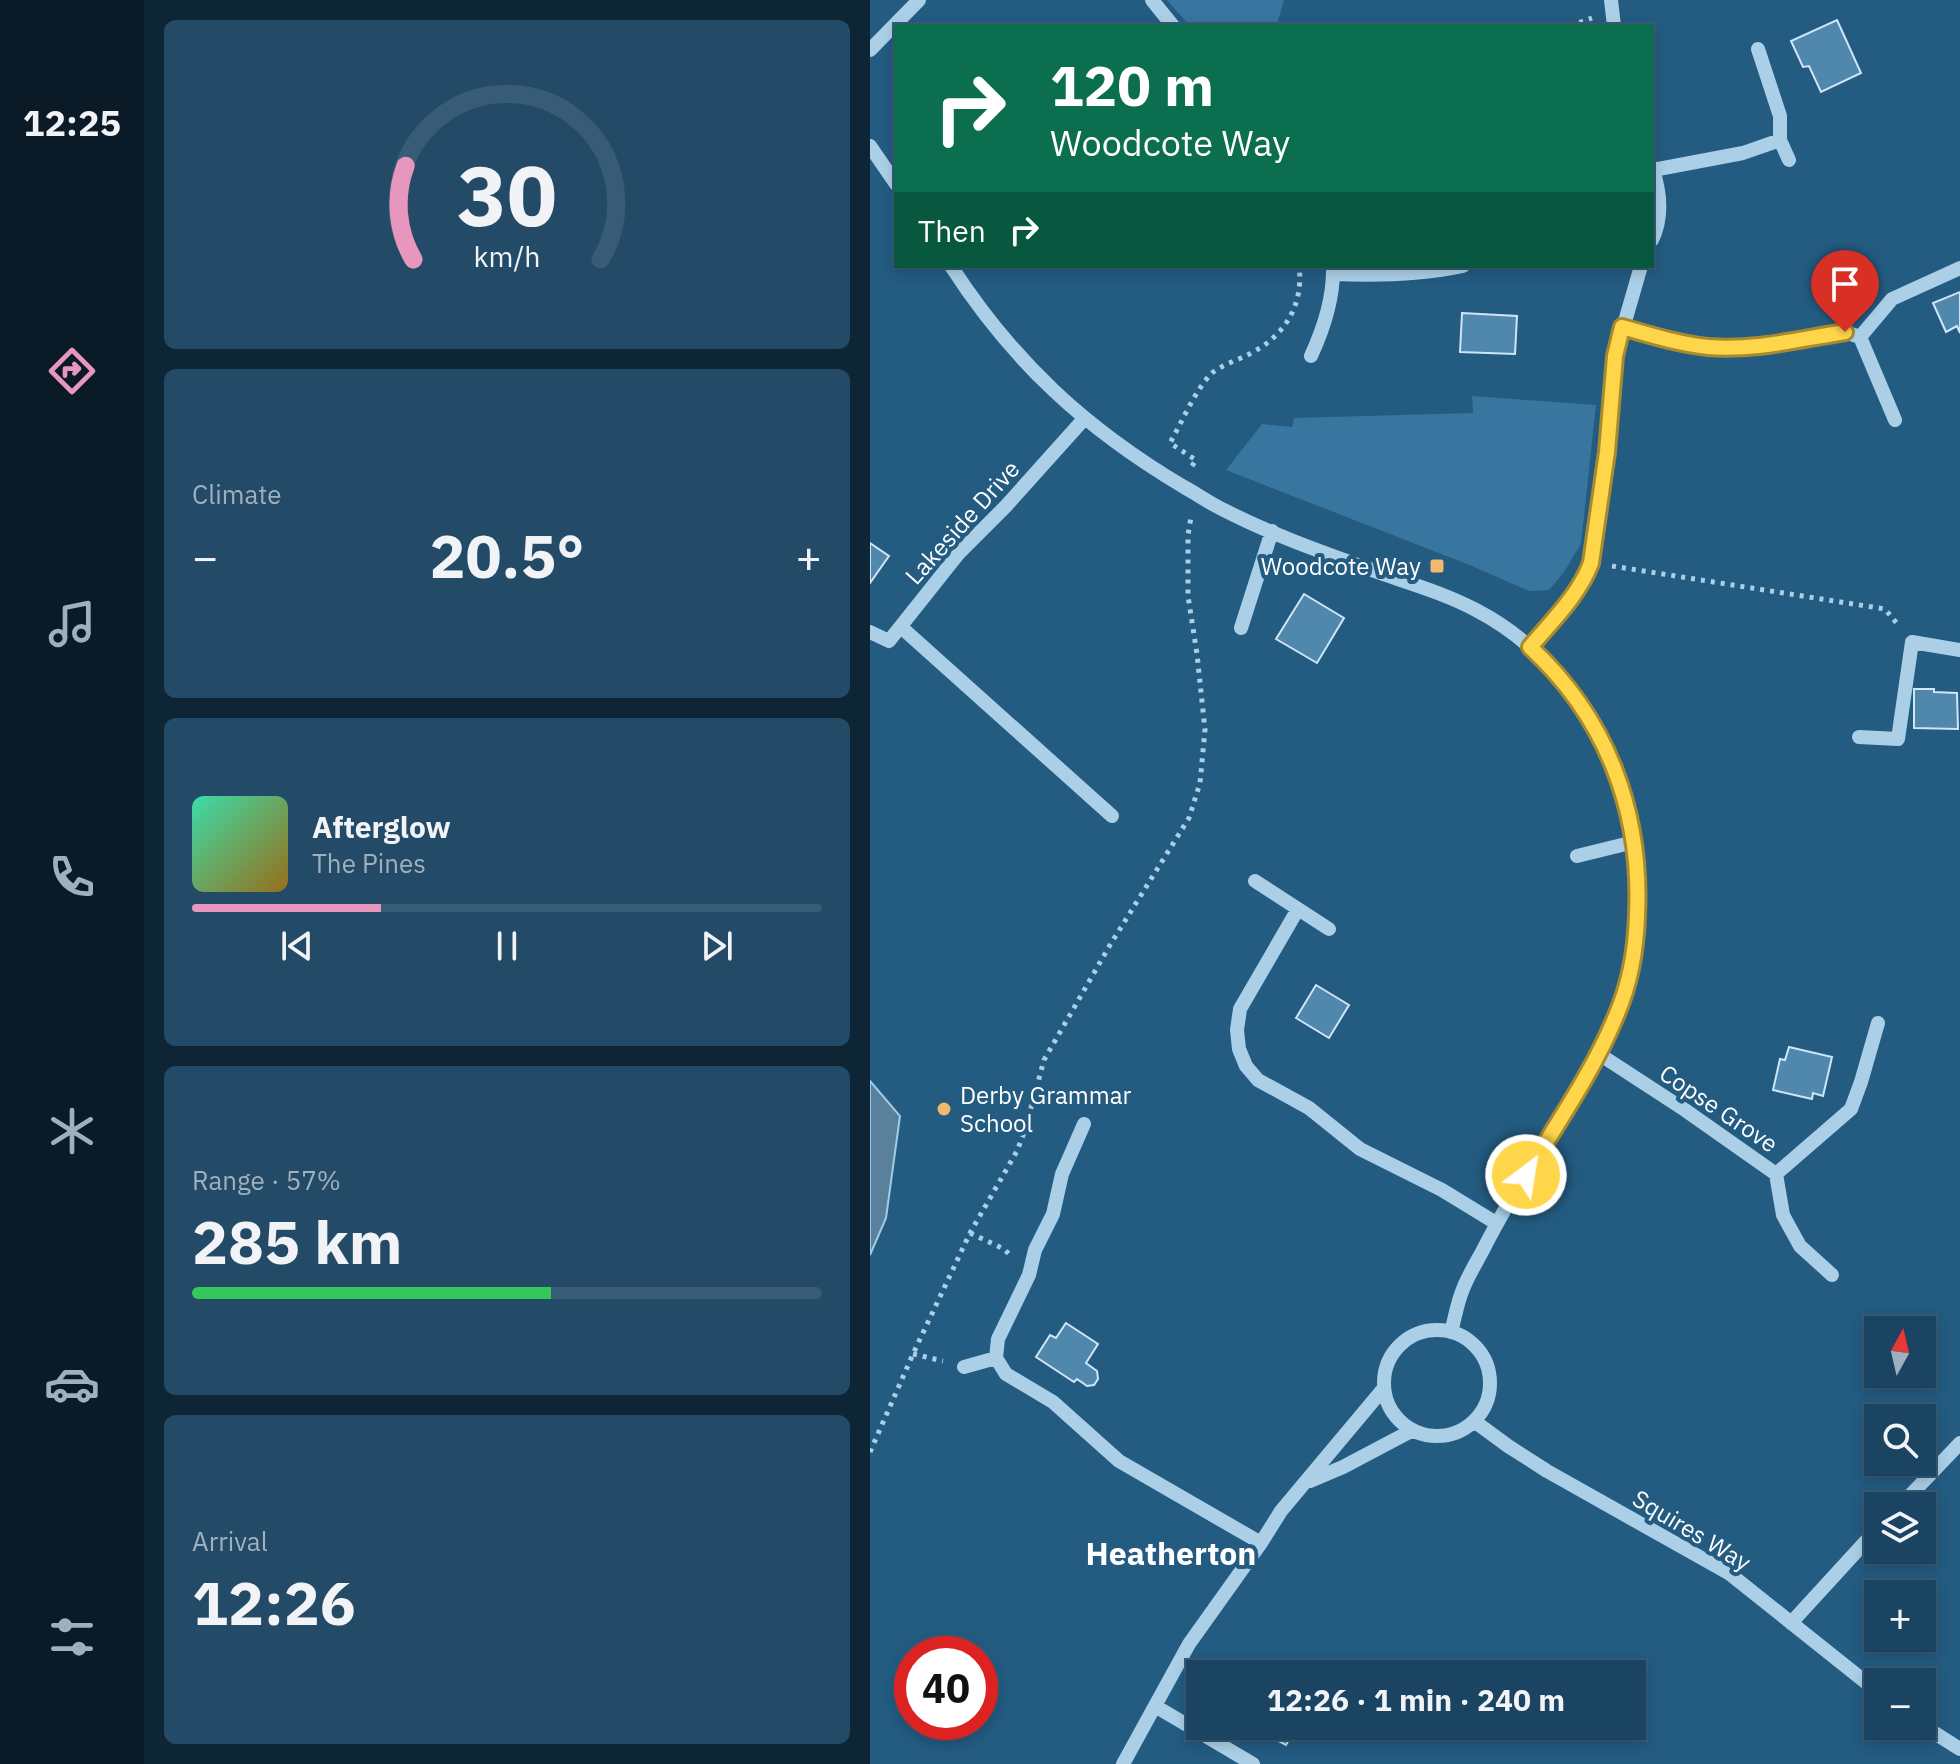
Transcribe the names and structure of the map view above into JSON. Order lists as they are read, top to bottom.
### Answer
{
  "streets": {
    "street": ["Lakeside Drive", "Copse Grove", "Squires Way"]
  },
  "districts": ["Heatherton"],
  "places": {
    "transit": ["Woodcote Way"],
    "other": ["Derby Grammar School"]
  },
  "north": "top",
  "page": {
    "tabs": "12:25",
    "turn": ["120 m", "Woodcote Way"],
    "then": "Then",
    "tile": [
      "Climate",
      ["Range · 57%", "285 km"],
      ["Arrival", "12:26"]
    ],
    "heat": ["−", "20.5°", "+"],
    "song": ["Afterglow", "The Pines"],
    "map_buttons": ["+", "−"],
    "limit": "40",
    "trip": "12:26 · 1 min · 240 m",
    "gauge": ["30", "km/h"]
  }
}
